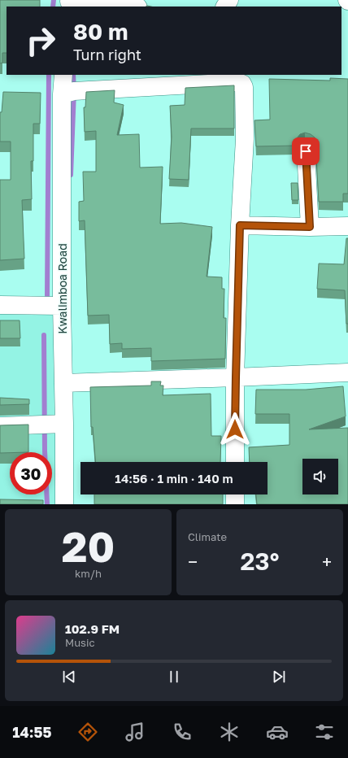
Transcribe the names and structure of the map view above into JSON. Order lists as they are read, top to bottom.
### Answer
{
  "streets": {
    "street": ["Kwalimboa Road"]
  },
  "page": {
    "turn": ["80 m", "Turn right"],
    "limit": "30",
    "trip": "14:56 · 1 min · 140 m",
    "tile": [
      ["20", "km/h"],
      "Climate"
    ],
    "heat": ["−", "23°", "+"],
    "song": ["102.9 FM", "Music"],
    "tabs": "14:55"
  }
}
